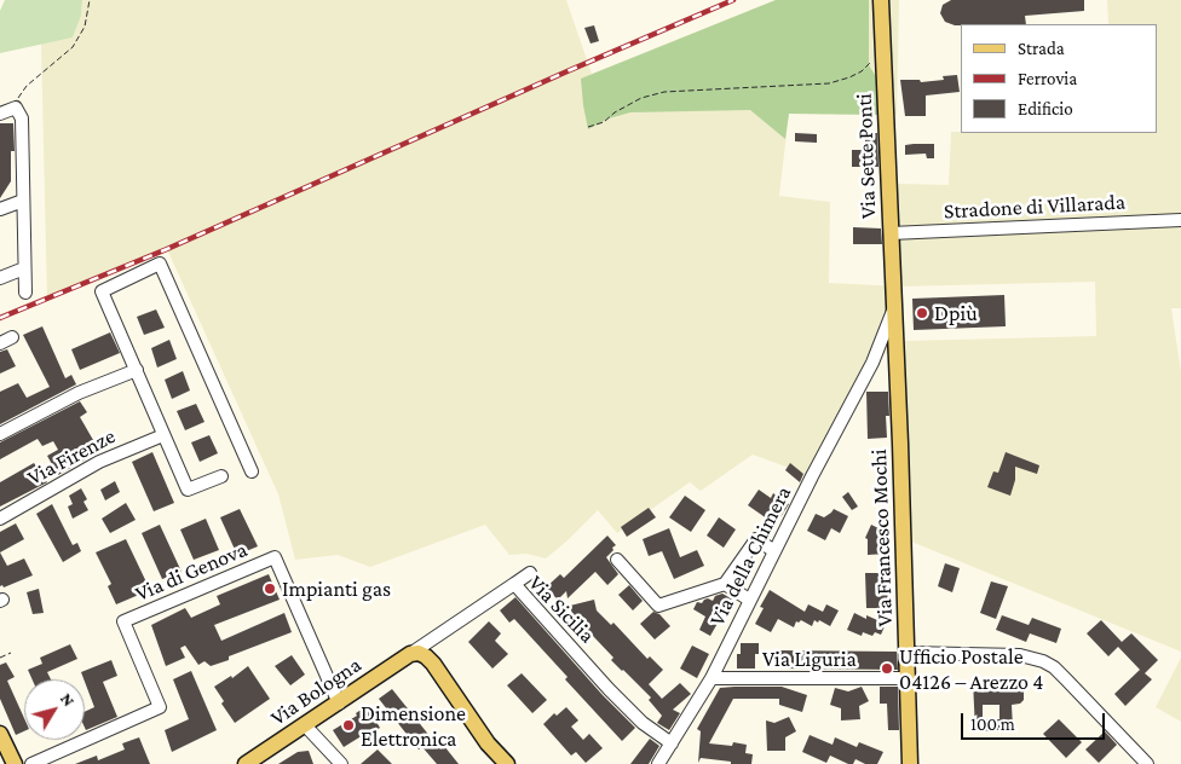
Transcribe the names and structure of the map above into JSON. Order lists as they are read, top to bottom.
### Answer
{
  "streets": {
    "main road": ["Via Sette Ponti", "Via Francesco Mochi", "Via Bologna"],
    "street": [
      "Stradone di Villarada",
      "Via Firenze",
      "Via della Chimera",
      "Via di Genova",
      "Via Sicilia",
      "Via Liguria"
    ]
  },
  "crossings": [
    ["Via Sette Ponti", "Stradone di Villarada"],
    ["Via Sette Ponti", "Via Francesco Mochi"],
    ["Via Sette Ponti", "Via della Chimera"],
    ["Via Francesco Mochi", "Via della Chimera"],
    ["Via Francesco Mochi", "Via Liguria"],
    ["Via della Chimera", "Via Sicilia"],
    ["Via della Chimera", "Via Liguria"],
    ["Via di Genova", "Via Bologna"],
    ["Via Sicilia", "Via Bologna"]
  ],
  "places": [
    "Dpiù",
    "Impianti gas",
    "Ufficio Postale 04126 – Arezzo 4",
    "Dimensione Elettronica"
  ],
  "legend": ["Strada", "Ferrovia", "Edificio"],
  "scale_bar": "100 m",
  "north": "top right"
}
